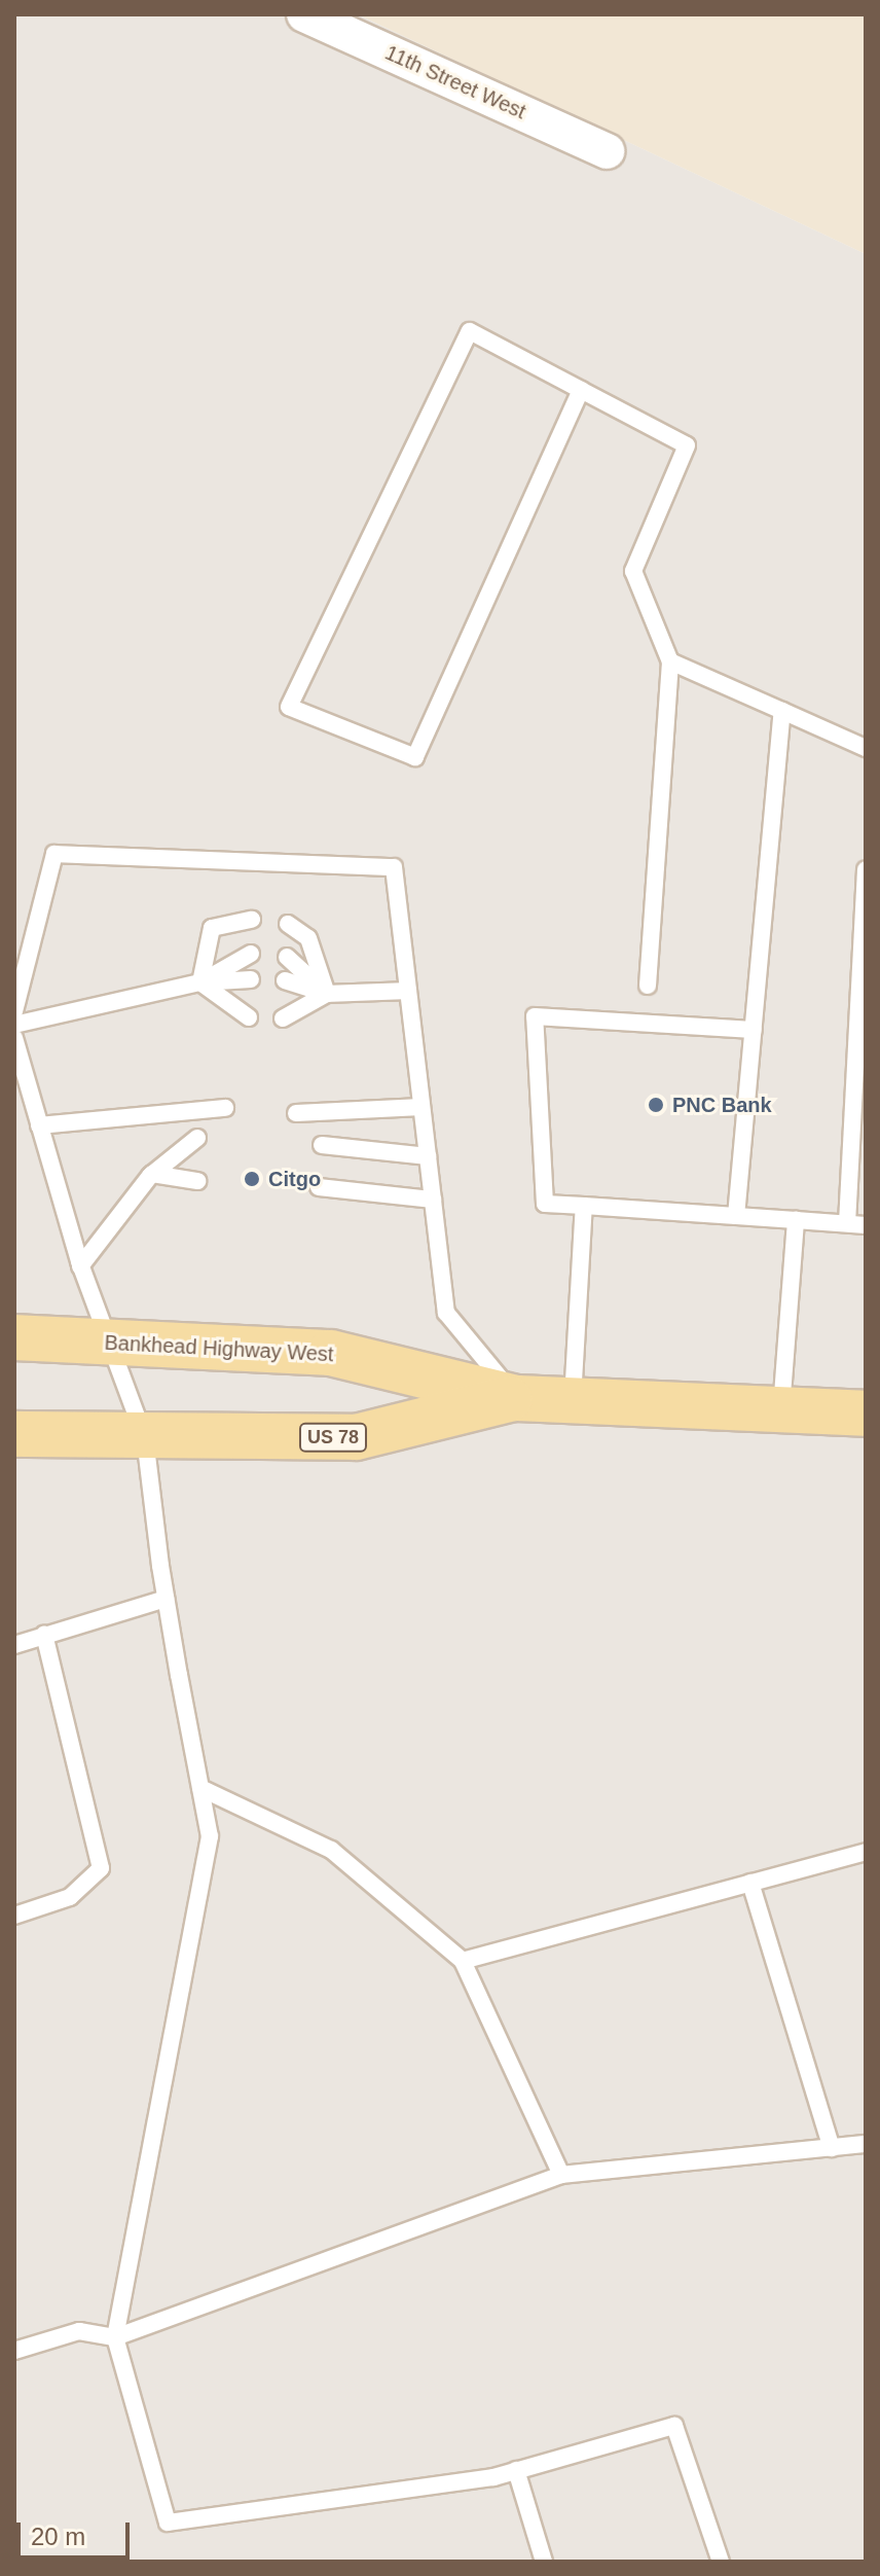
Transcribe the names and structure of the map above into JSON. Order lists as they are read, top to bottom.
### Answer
{
  "streets": {
    "main road": ["Bankhead Highway West", "US 78"],
    "street": ["11th Street West"]
  },
  "places": ["PNC Bank", "Citgo"],
  "scale_bar": "20 m"
}
